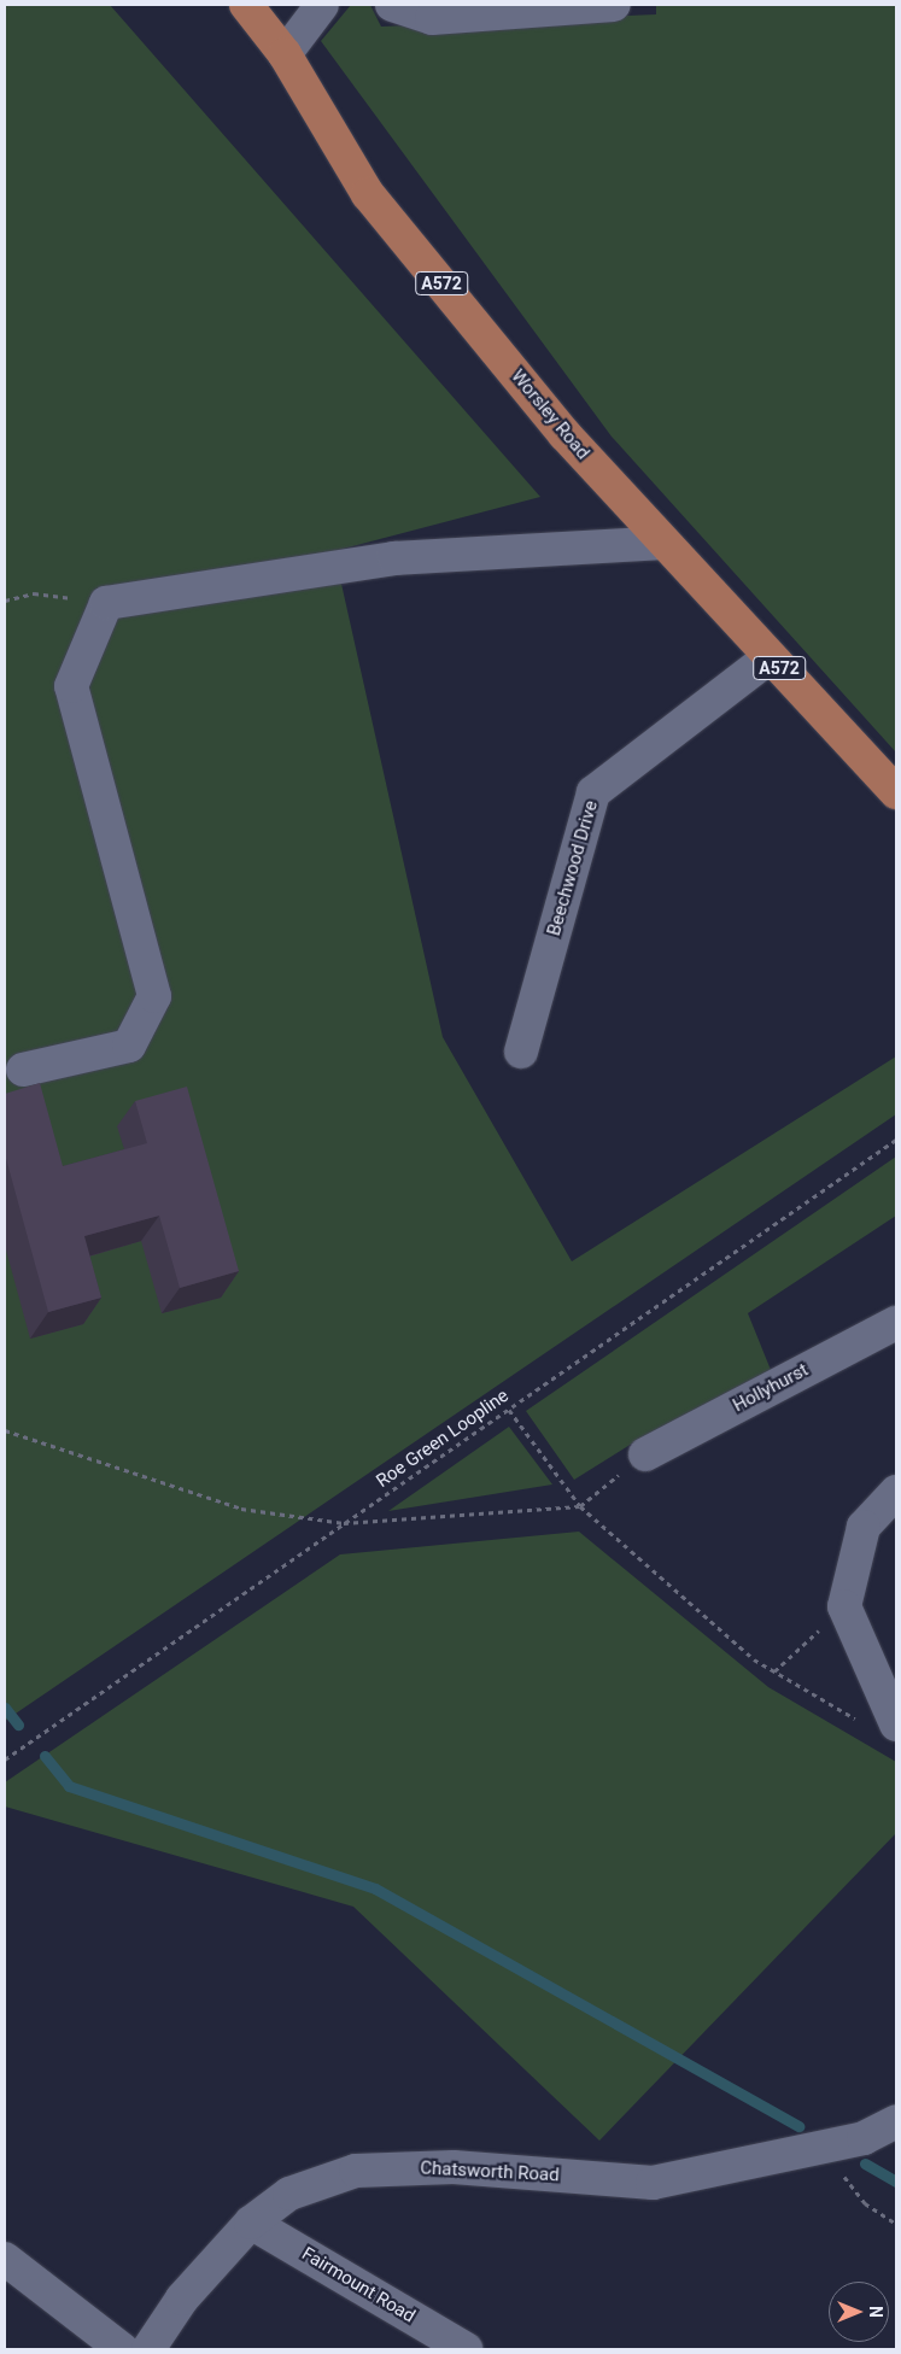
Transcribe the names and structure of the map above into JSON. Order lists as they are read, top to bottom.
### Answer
{
  "streets": {
    "main road": ["A572", "Worsley Road"],
    "street": [
      "Beechwood Drive",
      "Hollyhurst",
      "Chatsworth Road",
      "Fairmount Road"
    ],
    "path": ["Roe Green Loopline"]
  },
  "crossings": [
    ["Worsley Road", "Beechwood Drive"],
    ["Chatsworth Road", "Fairmount Road"]
  ],
  "north": "right"
}
